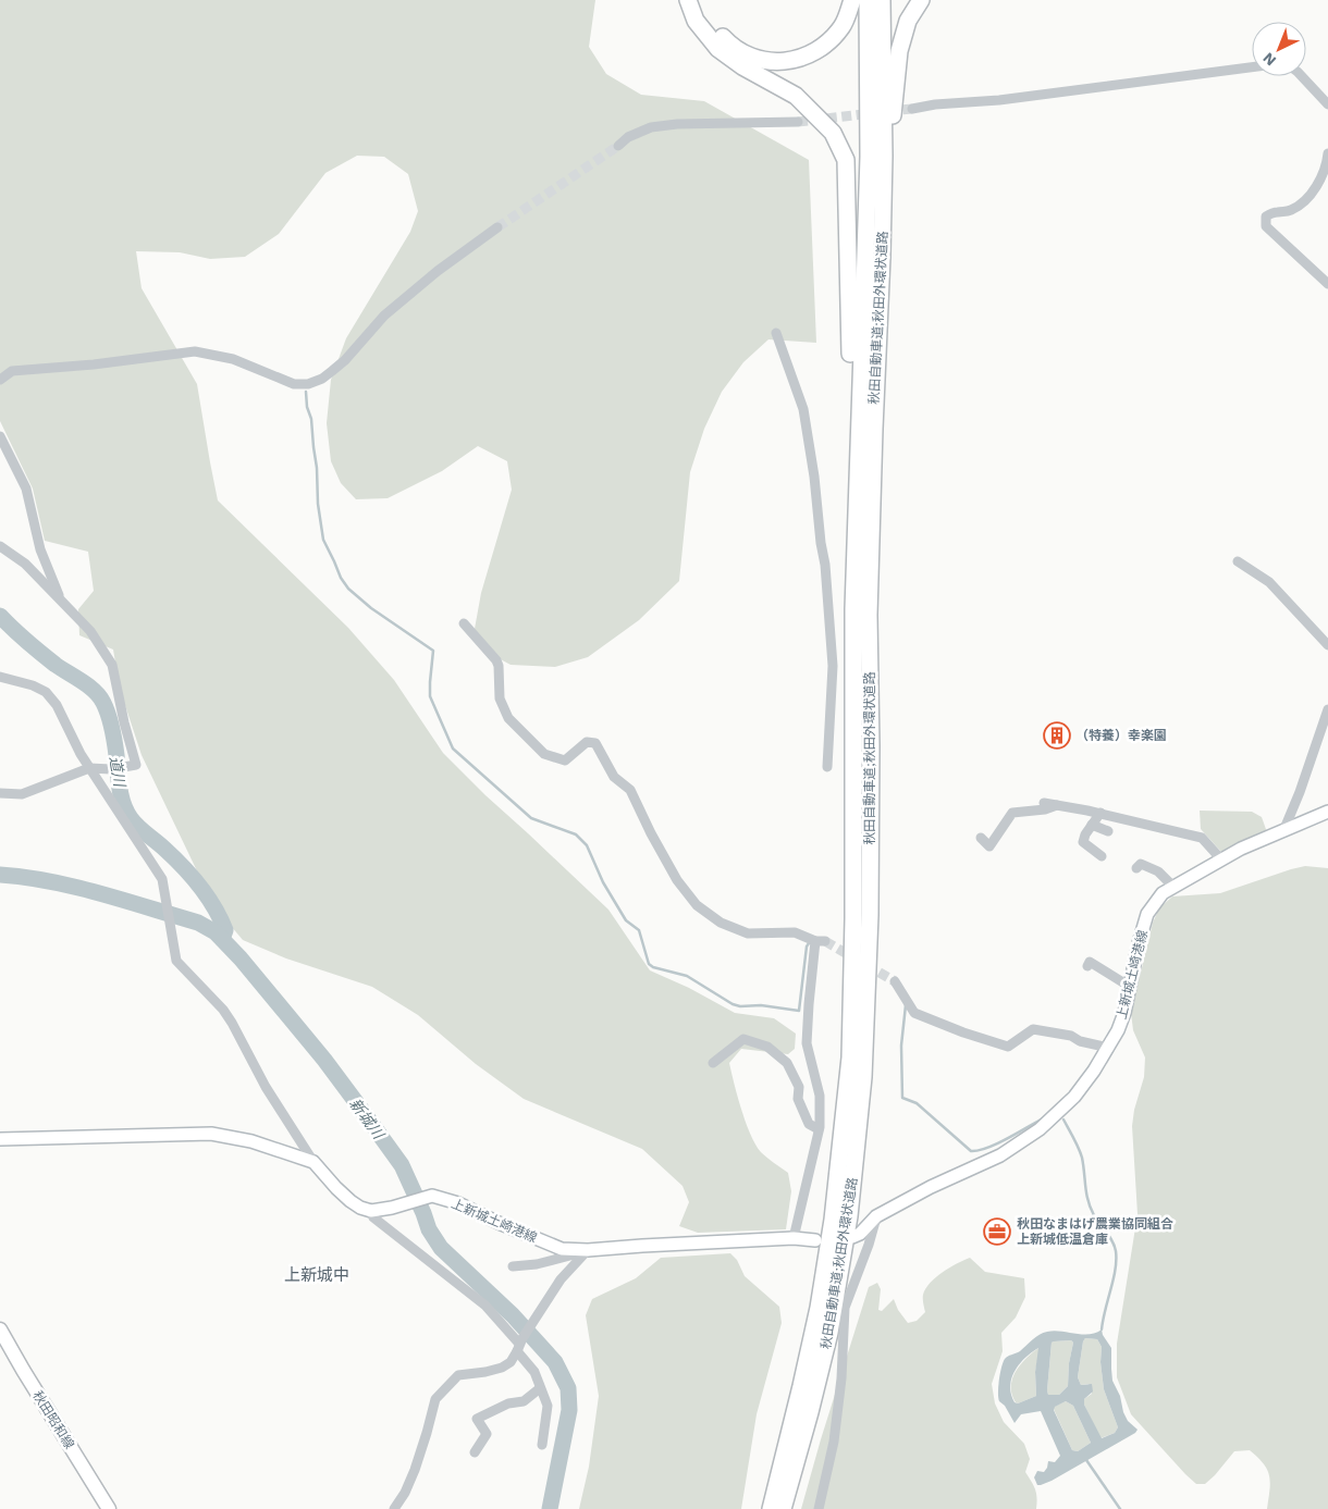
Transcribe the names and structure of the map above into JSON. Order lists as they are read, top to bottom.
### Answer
{
  "streets": {
    "highway": ["秋田自動車道;秋田外環状道路"],
    "main road": ["上新城土崎港線", "秋田昭和線"]
  },
  "districts": ["上新城中"],
  "water": ["道川", "新城川"],
  "places": {
    "building": ["（特養）幸楽園"],
    "office": ["秋田なまはげ農業協同組合 上新城低温倉庫"]
  },
  "north": "bottom left"
}
